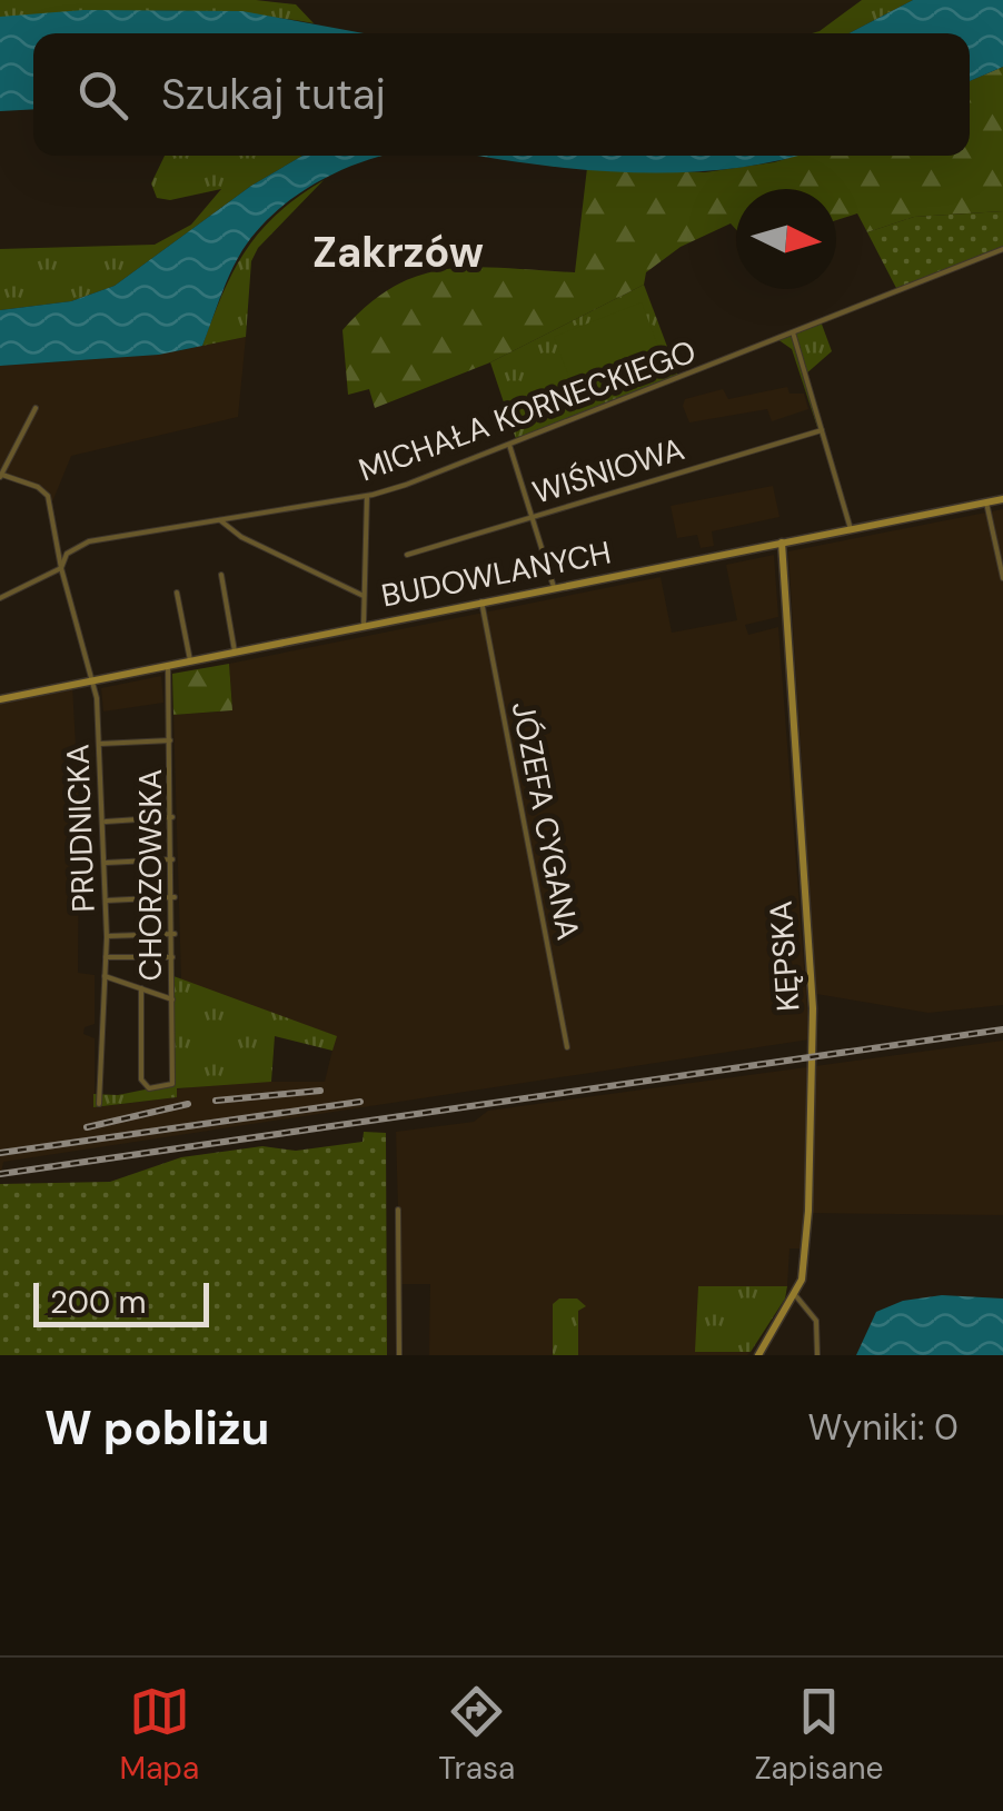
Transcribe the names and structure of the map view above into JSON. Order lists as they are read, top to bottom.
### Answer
{
  "streets": {
    "main road": ["BUDOWLANYCH", "KĘPSKA"],
    "street": [
      "MICHAŁA KORNECKIEGO",
      "WIŚNIOWA",
      "JÓZEFA CYGANA",
      "PRUDNICKA",
      "CHORZOWSKA"
    ]
  },
  "crossings": [
    ["MICHAŁA KORNECKIEGO", "PRUDNICKA"],
    ["BUDOWLANYCH", "JÓZEFA CYGANA"],
    ["BUDOWLANYCH", "PRUDNICKA"],
    ["BUDOWLANYCH", "CHORZOWSKA"],
    ["BUDOWLANYCH", "KĘPSKA"]
  ],
  "districts": ["Zakrzów"],
  "scale_bar": "200 m",
  "north": "right",
  "page": {
    "search": "Szukaj tutaj",
    "scale": "200 m",
    "heading": ["W pobliżu", "Wyniki: 0"],
    "nav": ["Mapa", "Trasa", "Zapisane"]
  }
}
